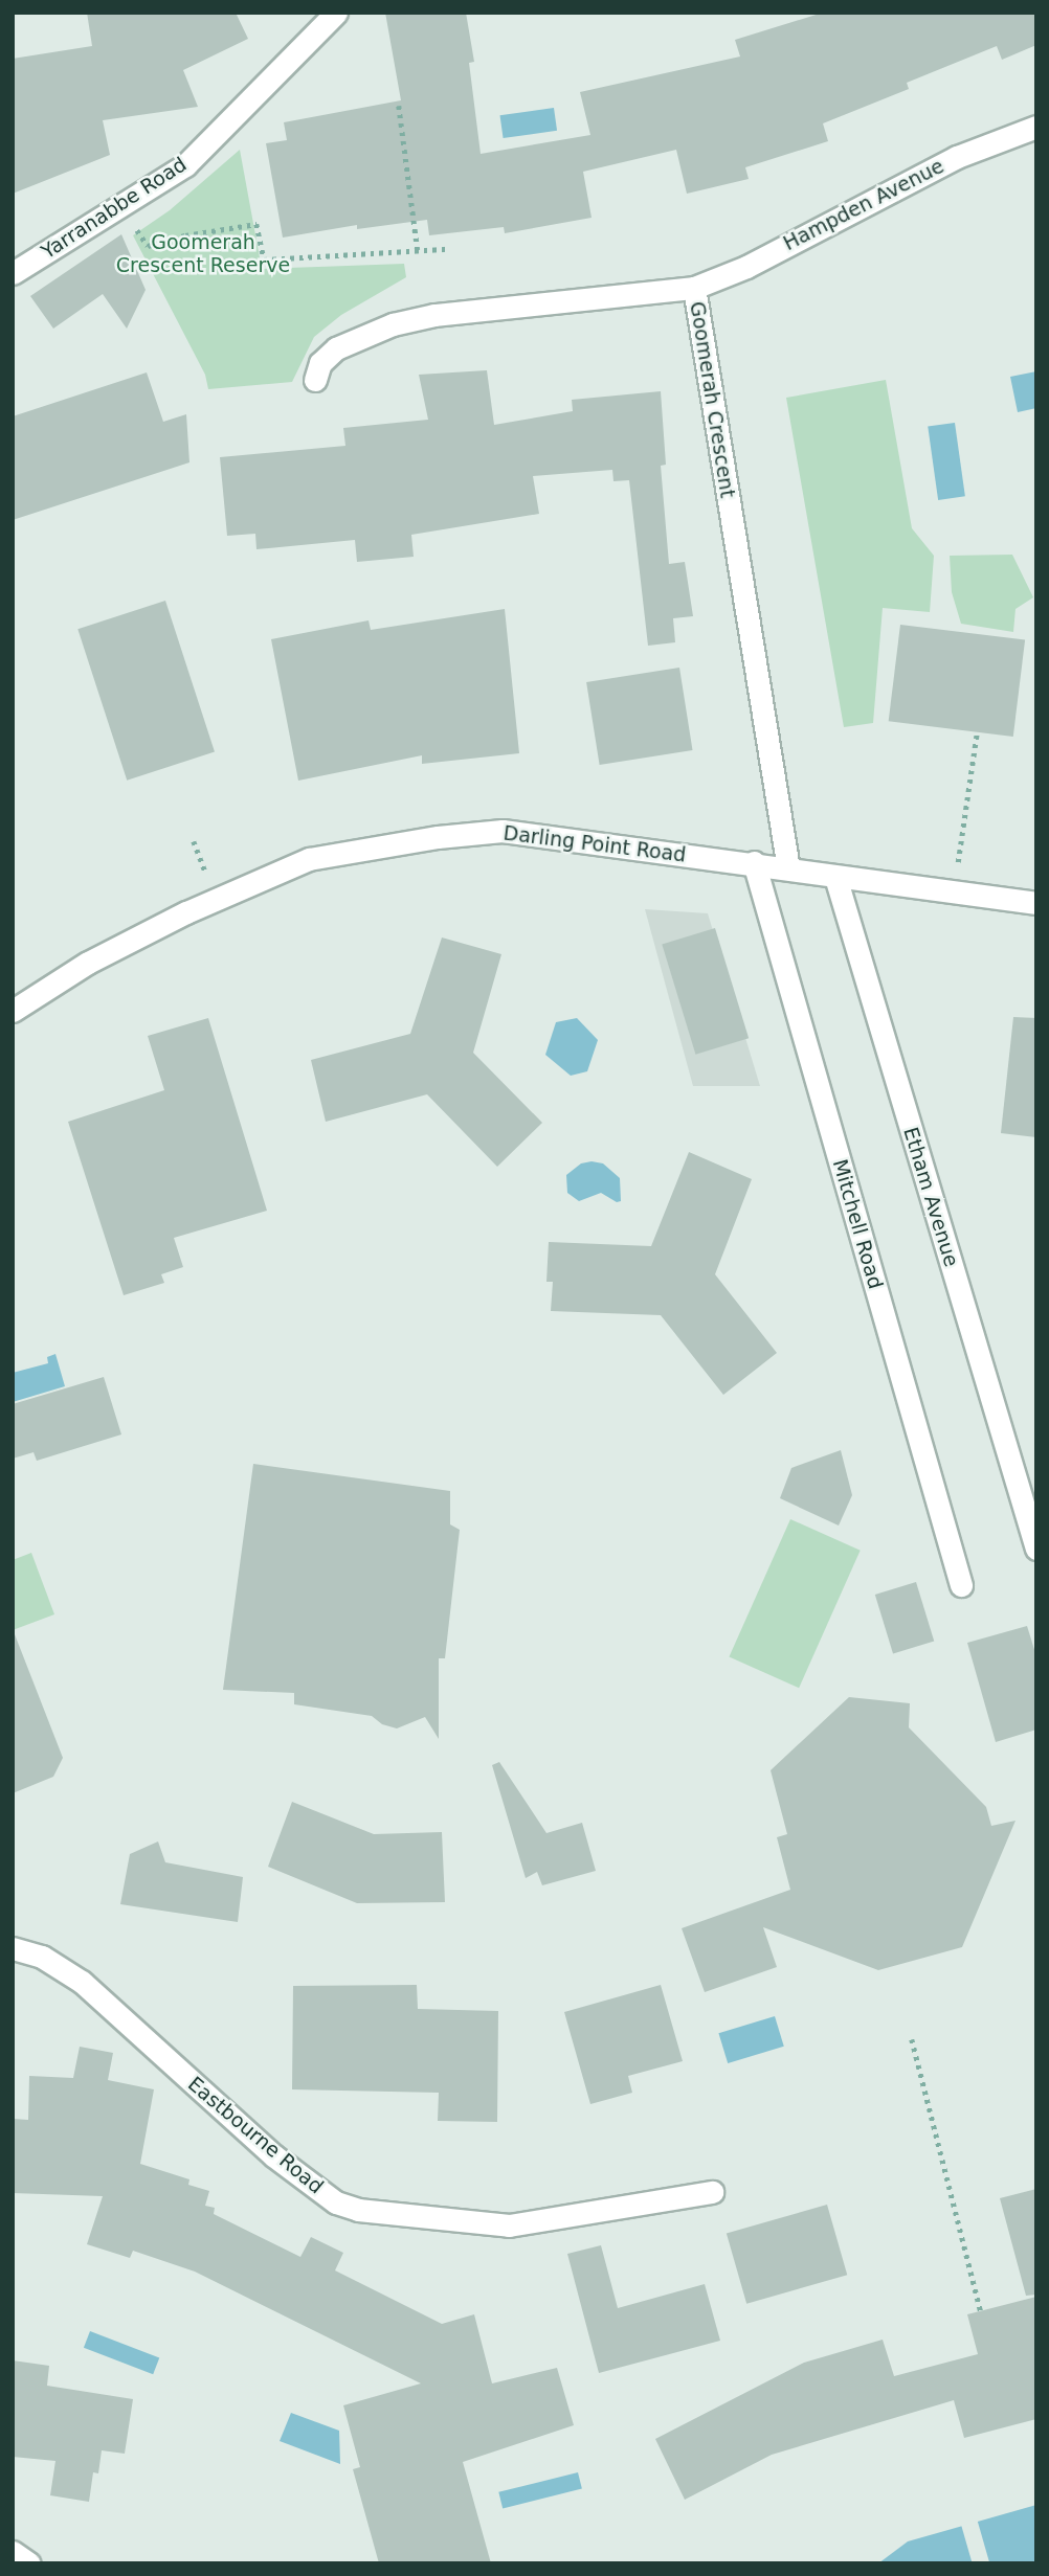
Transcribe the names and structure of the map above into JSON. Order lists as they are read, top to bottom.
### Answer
{
  "streets": {
    "street": [
      "Hampden Avenue",
      "Yarranabbe Road",
      "Goomerah Crescent",
      "Darling Point Road",
      "Etham Avenue",
      "Mitchell Road",
      "Eastbourne Road"
    ]
  },
  "crossings": [
    ["Hampden Avenue", "Goomerah Crescent"],
    ["Goomerah Crescent", "Darling Point Road"],
    ["Darling Point Road", "Etham Avenue"],
    ["Darling Point Road", "Mitchell Road"]
  ],
  "parks": ["Goomerah Crescent Reserve"]
}
